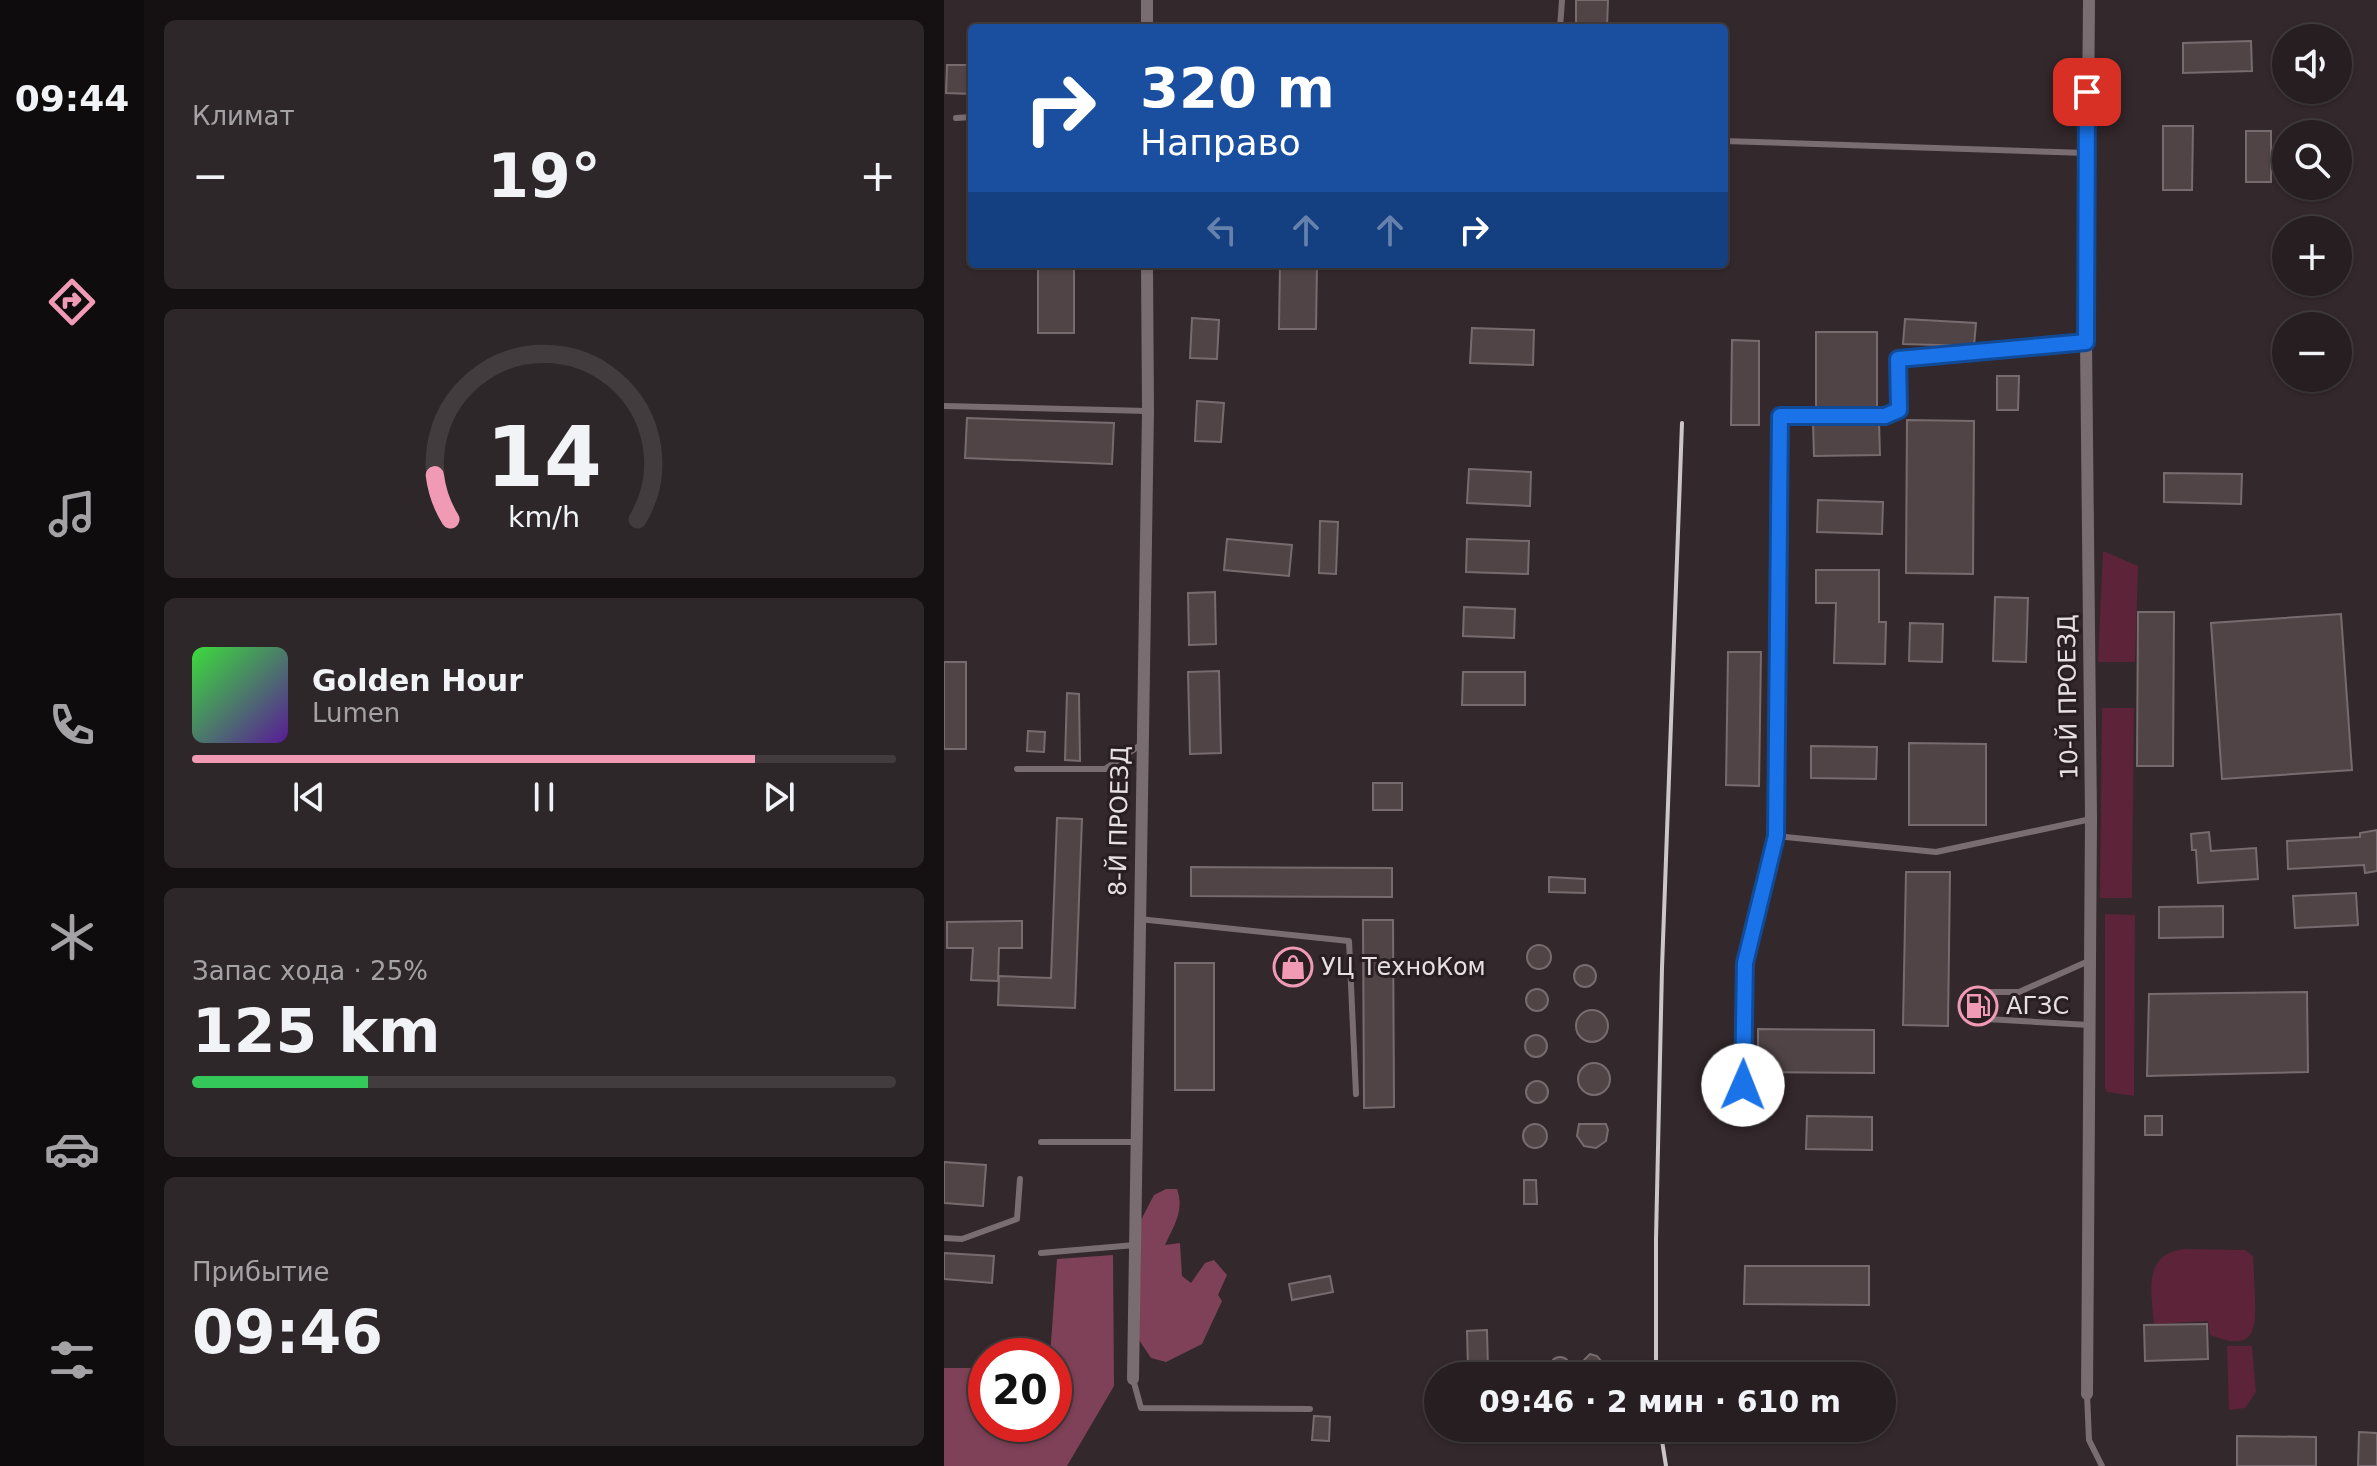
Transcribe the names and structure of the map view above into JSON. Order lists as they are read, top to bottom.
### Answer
{
  "streets": {
    "street": ["10-Й ПРОЕЗД", "8-Й ПРОЕЗД"]
  },
  "places": {
    "shop": ["УЦ ТехноКом"],
    "fuel station": ["АГЗС"]
  },
  "page": {
    "tabs": "09:44",
    "tile": [
      "Климат",
      ["Запас хода · 25%", "125 km"],
      ["Прибытие", "09:46"]
    ],
    "map_buttons": ["+", "−"],
    "turn": ["320 m", "Направо"],
    "heat": ["−", "19°", "+"],
    "song": ["Golden Hour", "Lumen"],
    "limit": "20",
    "trip": "09:46 · 2 мин · 610 m",
    "gauge": ["14", "km/h"]
  }
}
